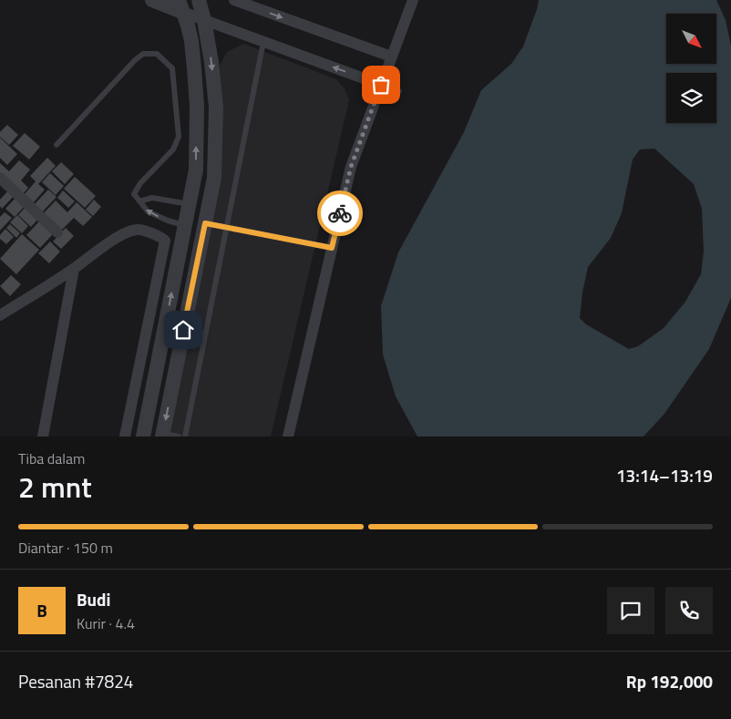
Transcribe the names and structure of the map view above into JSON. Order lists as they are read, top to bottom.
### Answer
{
  "north": "bottom right",
  "page": {
    "heading": ["2 mnt", "Tiba dalam", "13:14–13:19"],
    "panel": [
      "Budi",
      "Kurir · 4.4",
      "Pesanan #7824",
      "Rp 192,000"
    ],
    "bar": "Diantar · 150 m",
    "round": "B"
  }
}
